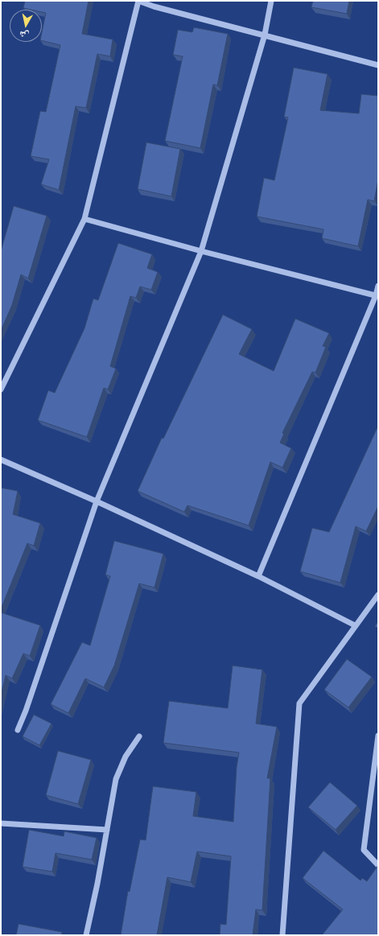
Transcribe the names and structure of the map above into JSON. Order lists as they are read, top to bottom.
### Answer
{
  "north": "bottom"
}
